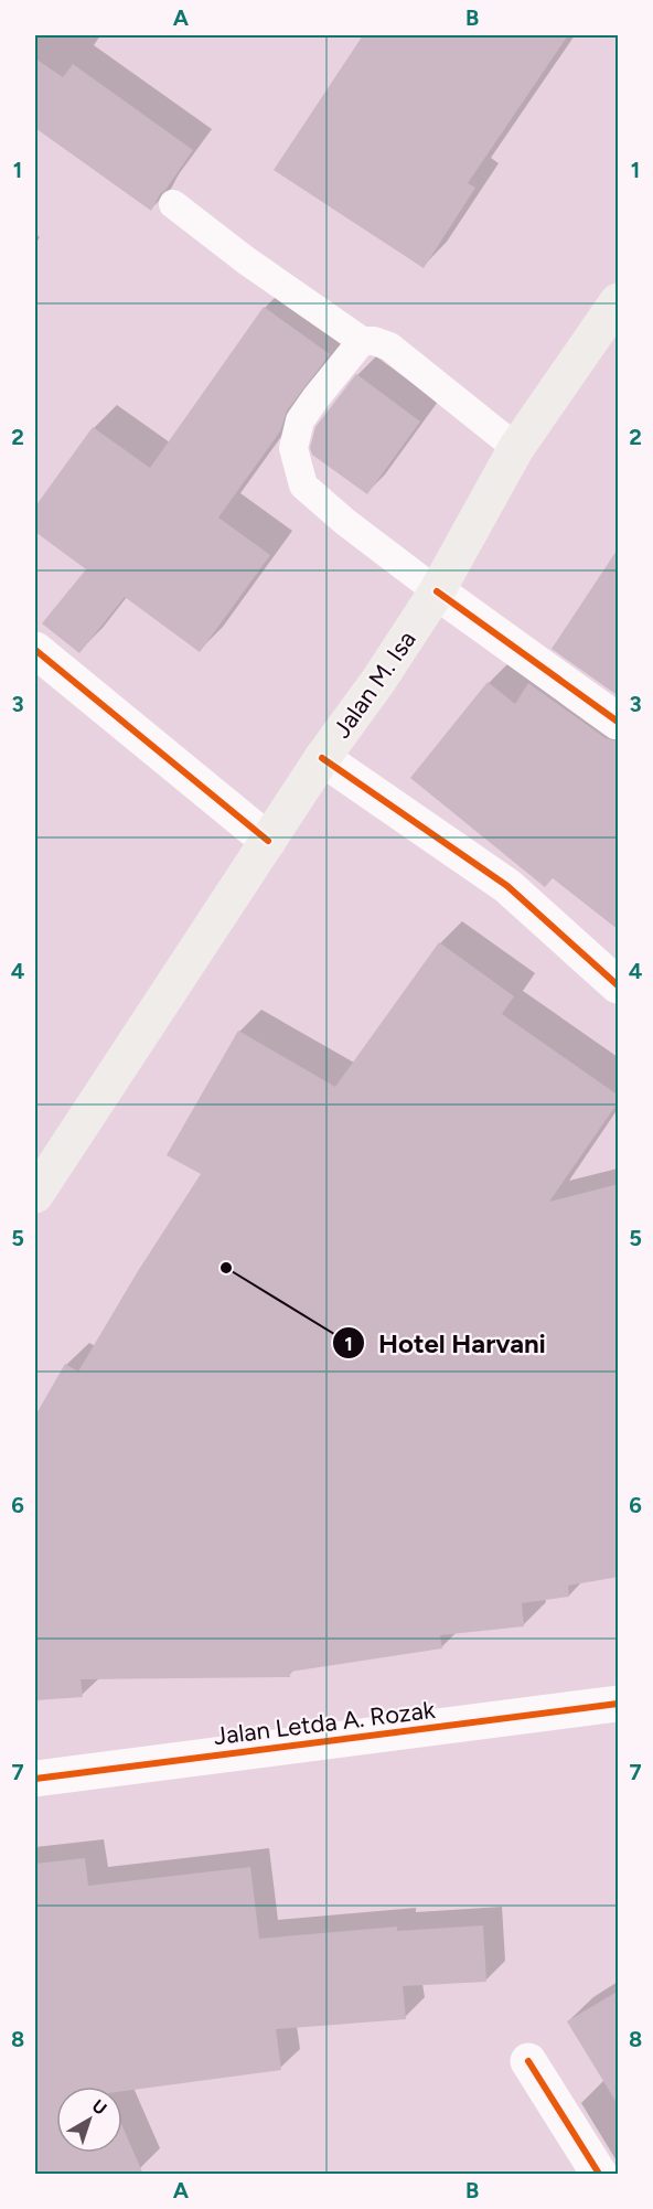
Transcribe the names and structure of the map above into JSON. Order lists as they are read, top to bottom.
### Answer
{
  "streets": {
    "main road": ["Jalan M. Isa"],
    "street": ["Jalan Letda A. Rozak"]
  },
  "places": ["Hotel Harvani"],
  "north": "top right",
  "grid": {
    "columns": ["A", "B"],
    "rows": [
      "1",
      "2",
      "3",
      "4",
      "5",
      "6",
      "7",
      "8"
    ]
  }
}
